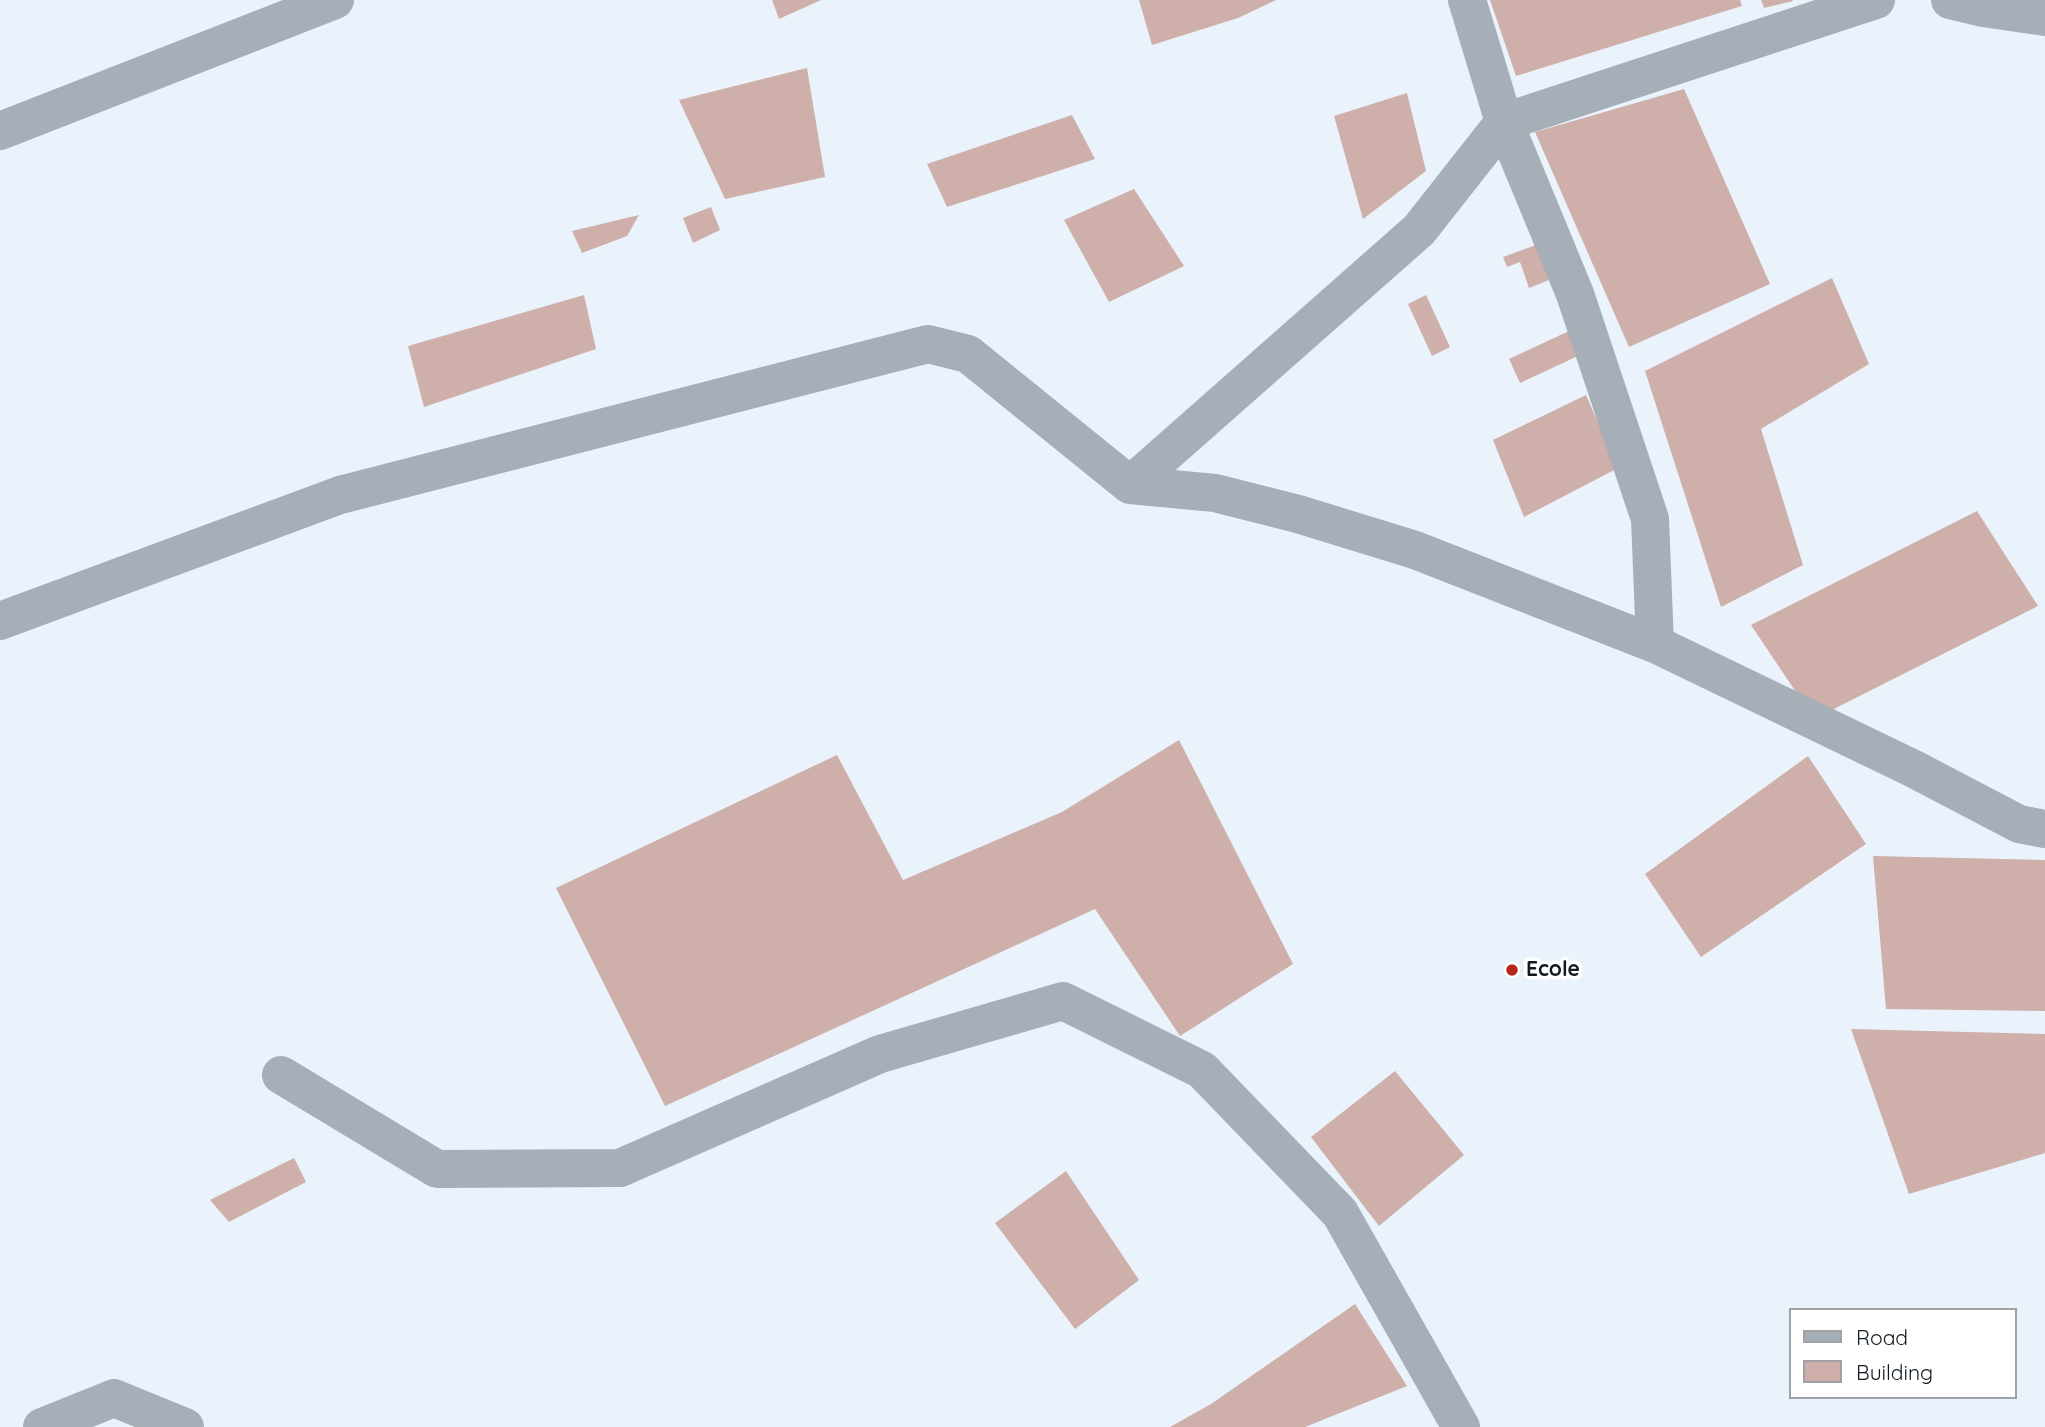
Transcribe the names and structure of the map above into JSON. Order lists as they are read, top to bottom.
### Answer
{
  "places": ["Ecole"],
  "legend": ["Road", "Building"]
}
